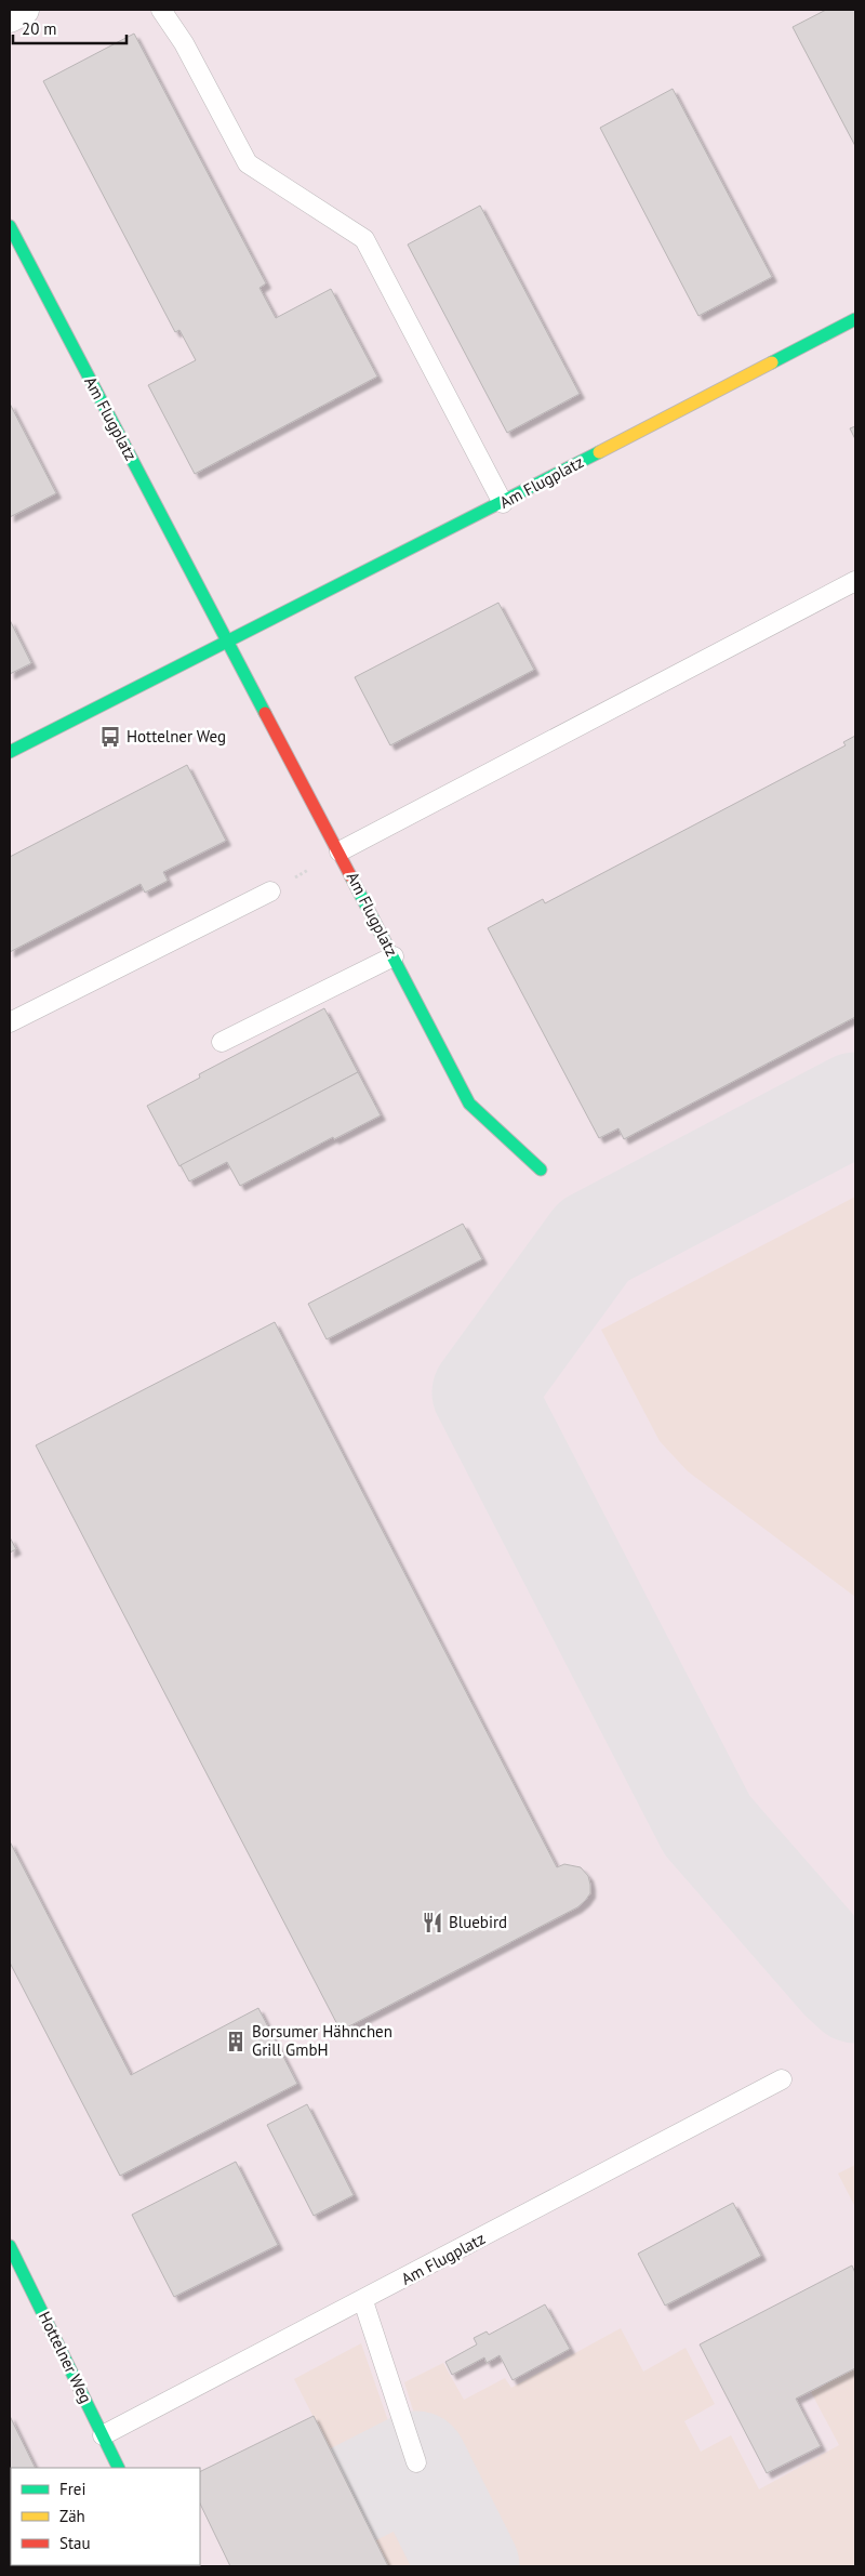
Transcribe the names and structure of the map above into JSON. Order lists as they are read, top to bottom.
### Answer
{
  "streets": {
    "street": ["Am Flugplatz", "Hottelner Weg"]
  },
  "crossings": [
    ["Am Flugplatz", "Hottelner Weg"]
  ],
  "places": {
    "bus stop": ["Hottelner Weg"],
    "restaurant": ["Bluebird"],
    "building": ["Borsumer Hähnchen Grill GmbH"]
  },
  "legend": ["Frei", "Zäh", "Stau"],
  "scale_bar": "20 m"
}
